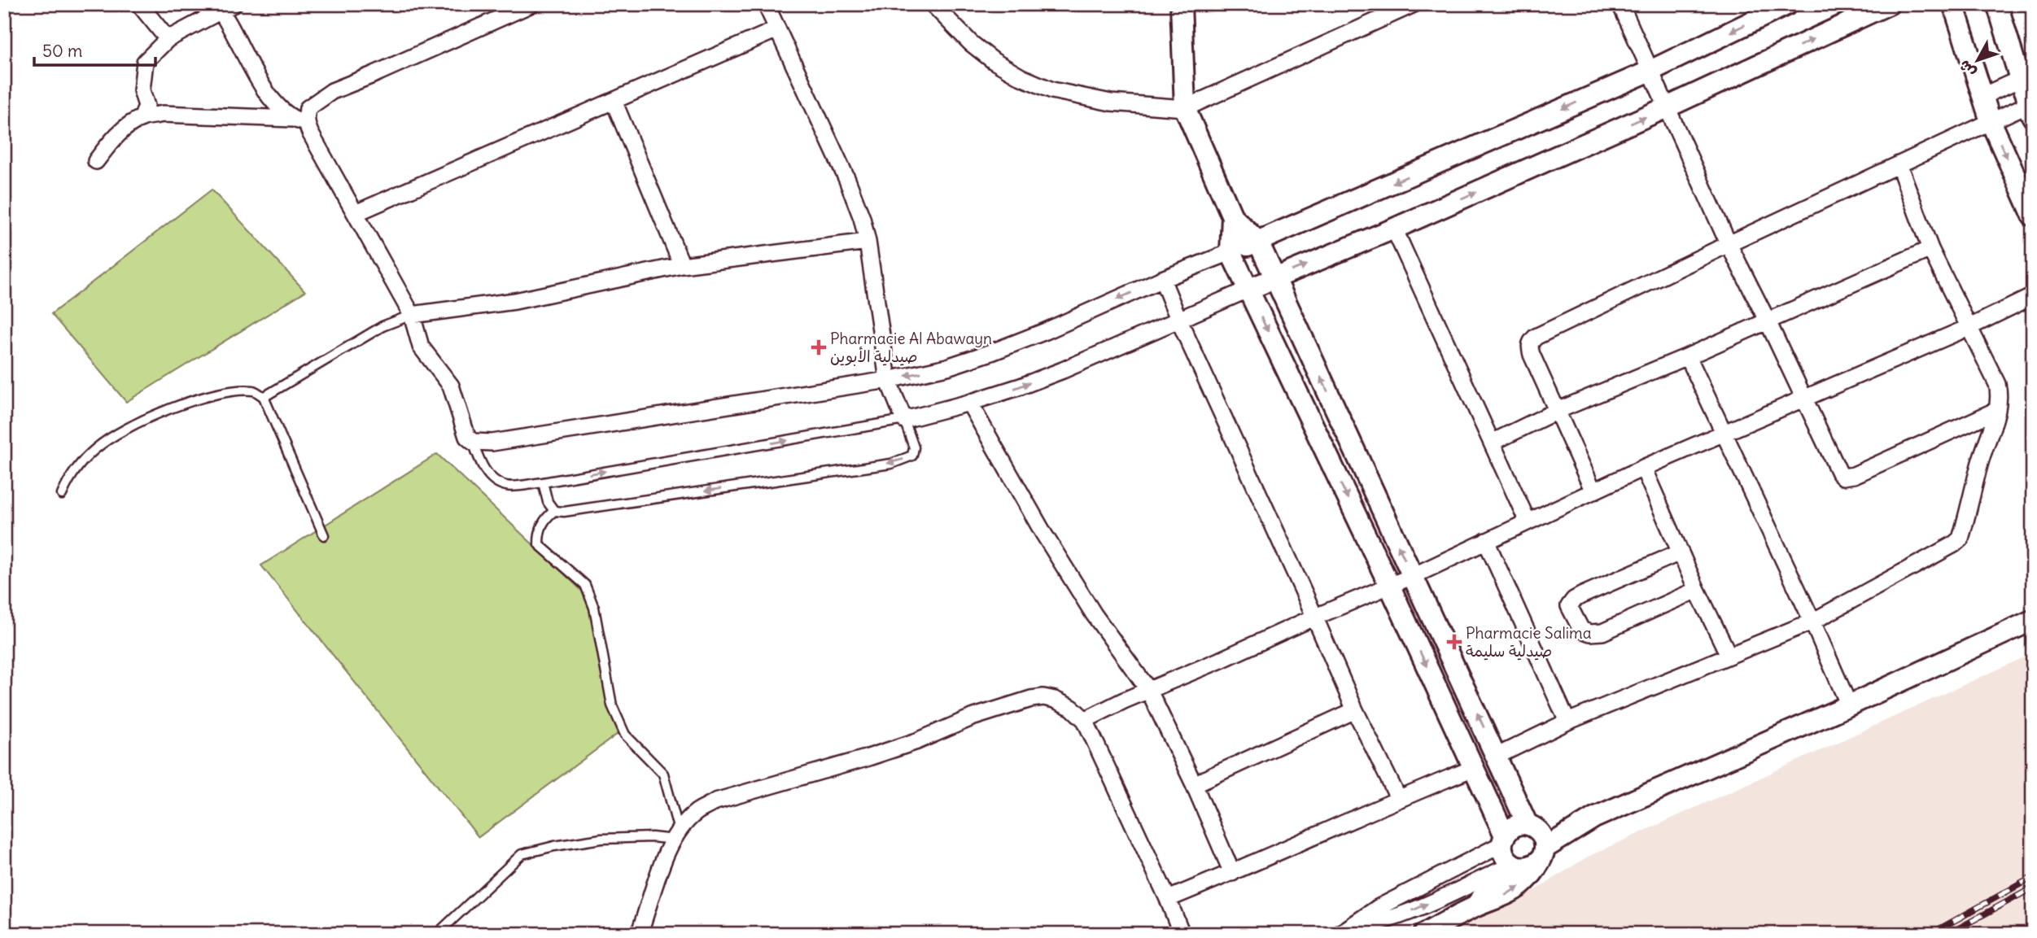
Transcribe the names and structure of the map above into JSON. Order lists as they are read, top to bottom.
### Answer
{
  "places": {
    "health": ["Pharmacie Al Abawayn صيدلية الأبوين", "Pharmacie Salima صيدلية سليمة"]
  },
  "scale_bar": "50 m",
  "north": "bottom left"
}
